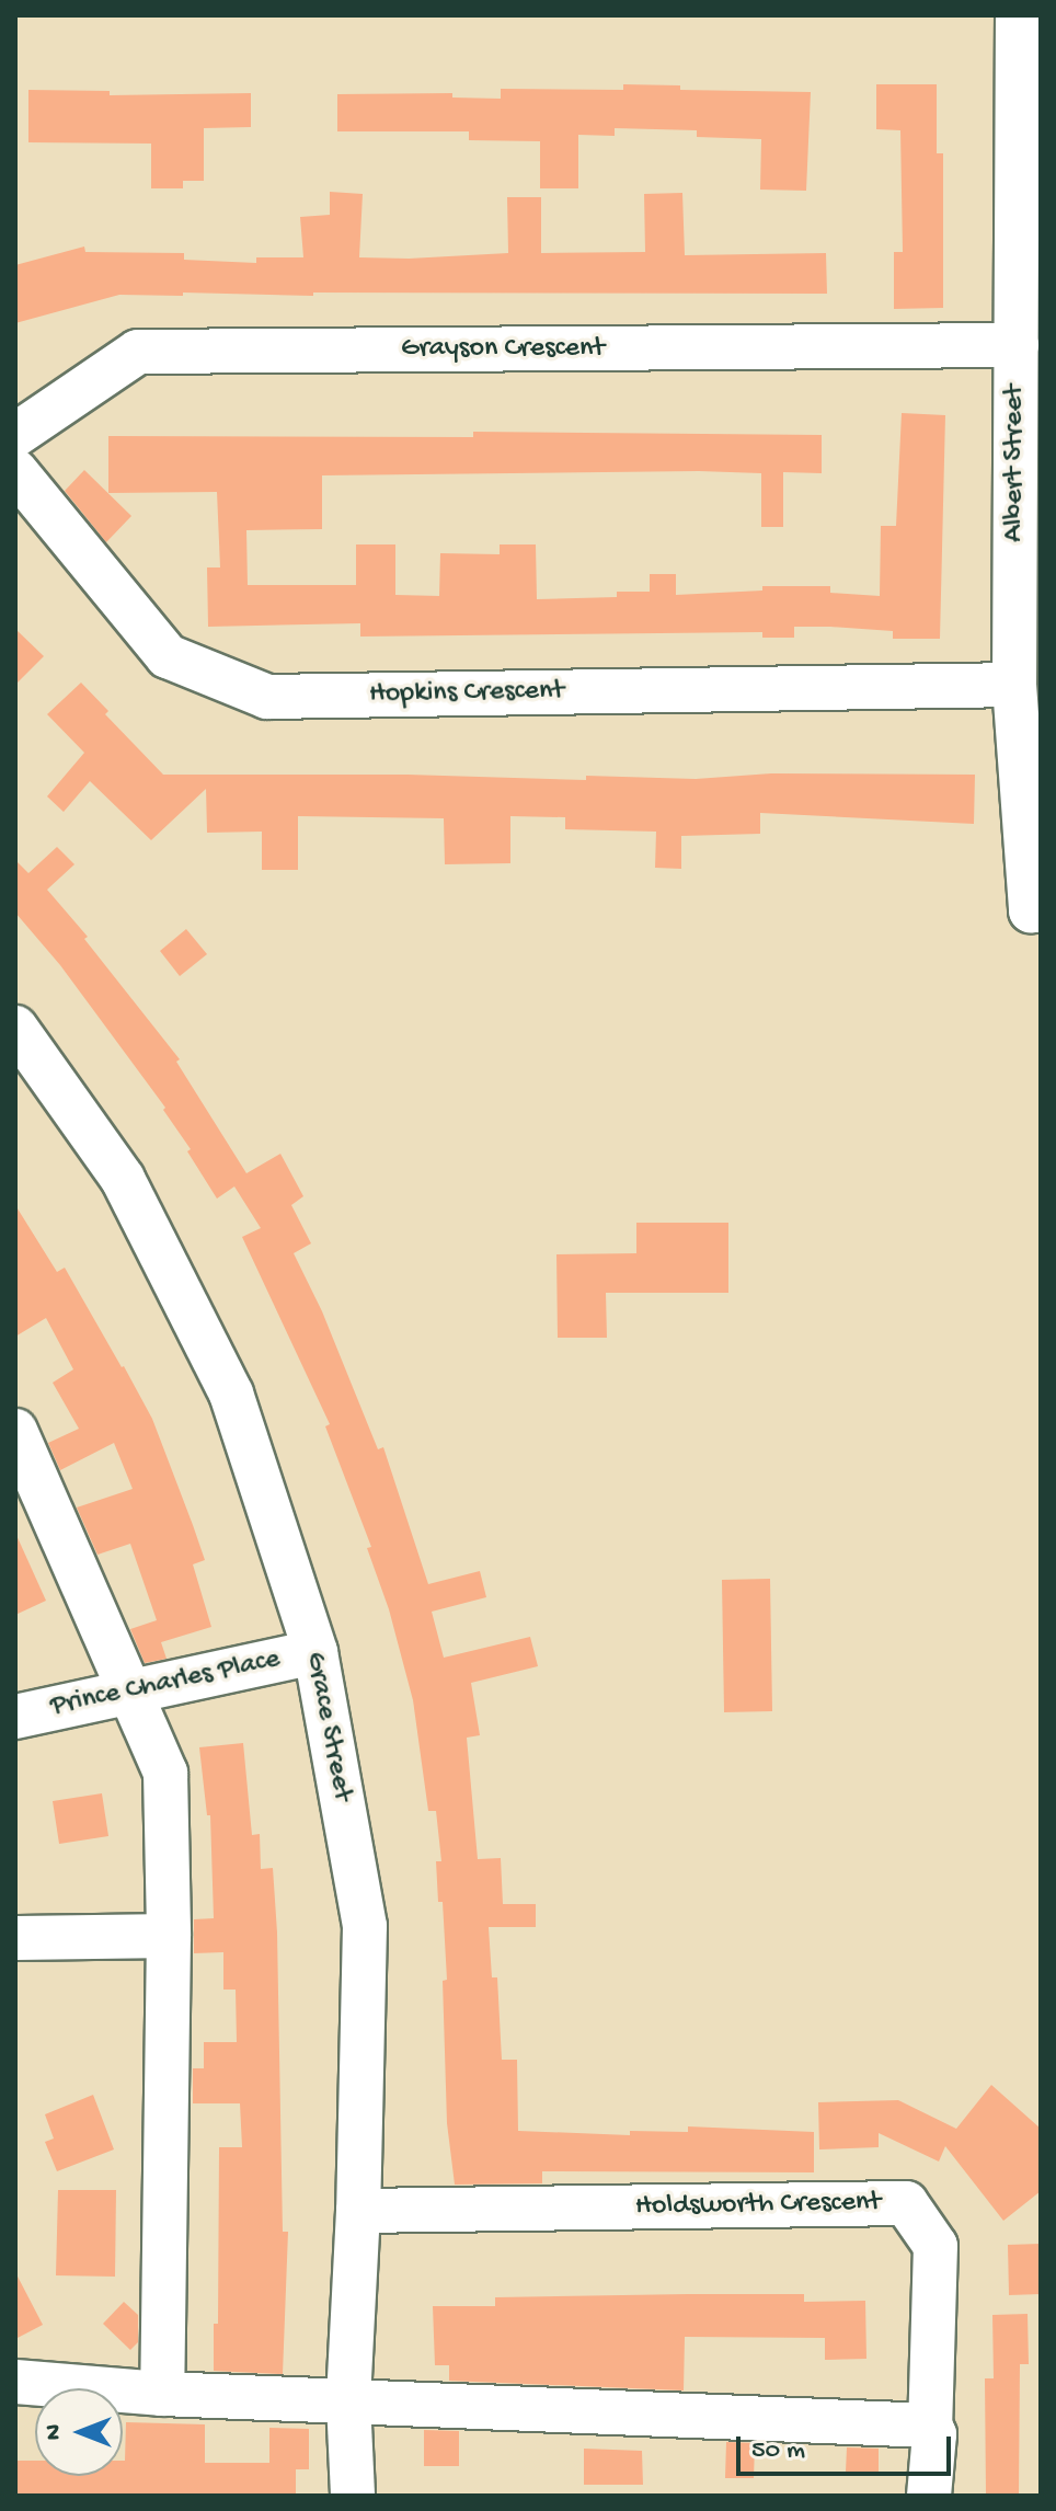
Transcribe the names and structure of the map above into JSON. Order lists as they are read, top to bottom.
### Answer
{
  "streets": {
    "street": [
      "Grayson Crescent",
      "Albert Street",
      "Hopkins Crescent",
      "Prince Charles Place",
      "Grace Street",
      "Holdsworth Crescent"
    ]
  },
  "crossings": [
    ["Grayson Crescent", "Albert Street"],
    ["Albert Street", "Hopkins Crescent"],
    ["Prince Charles Place", "Grace Street"],
    ["Grace Street", "Holdsworth Crescent"]
  ],
  "scale_bar": "50 m",
  "north": "left"
}
